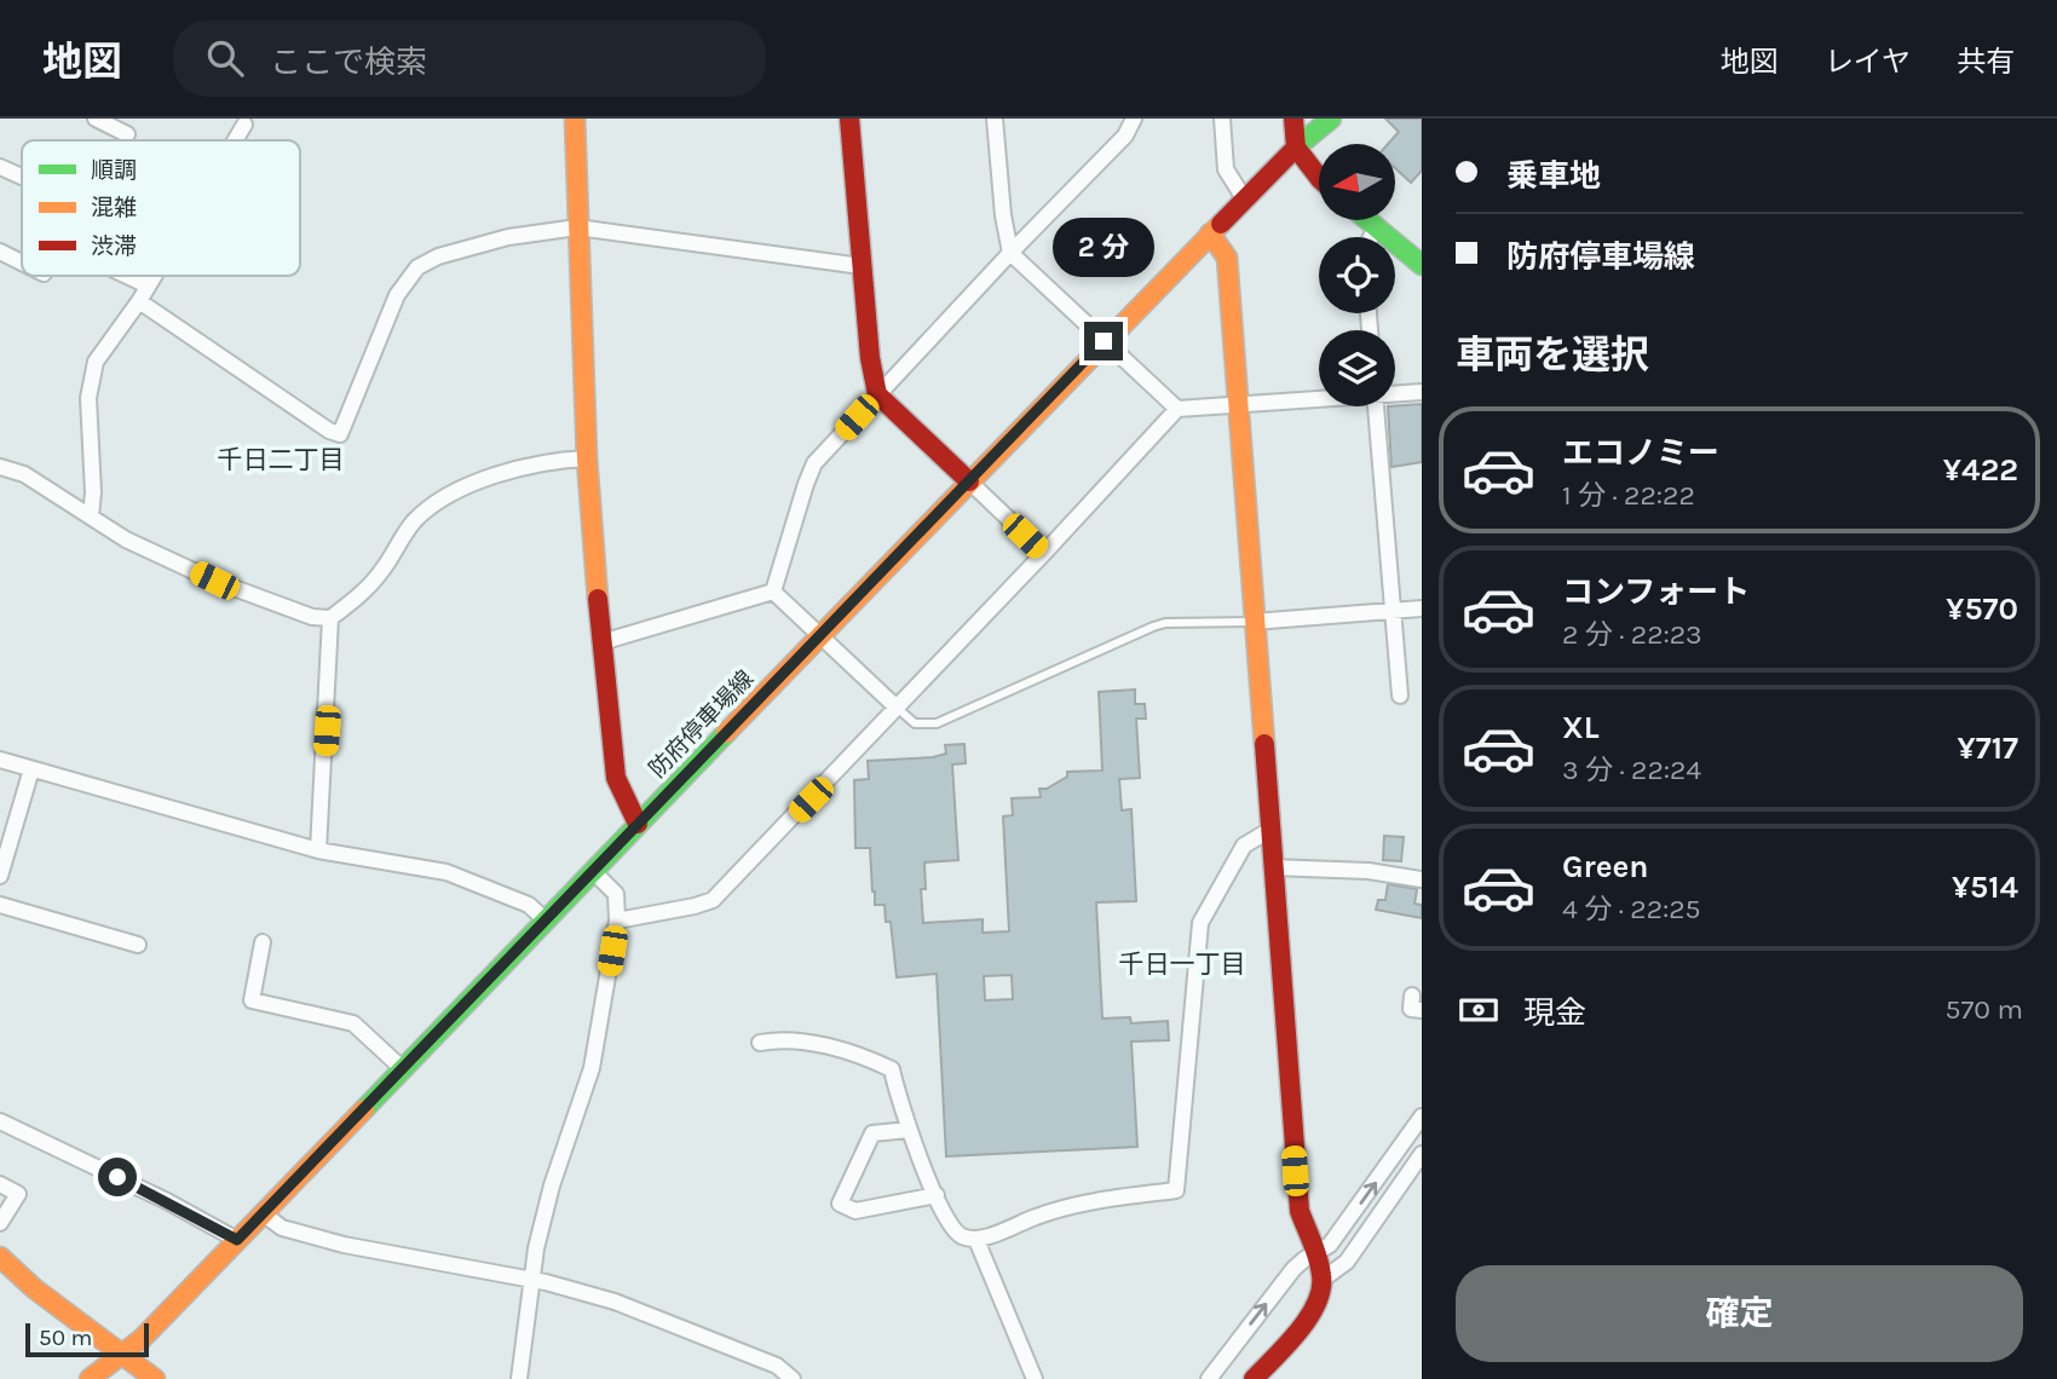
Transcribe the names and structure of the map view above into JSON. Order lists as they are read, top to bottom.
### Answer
{
  "streets": {
    "street": ["防府停車場線"]
  },
  "districts": ["千日二丁目", "千日一丁目"],
  "legend": ["順調", "混雑", "渋滞"],
  "scale_bar": "50 m",
  "north": "left",
  "page": {
    "header": "地図",
    "search": "ここで検索",
    "nav": ["地図", "レイヤ", "共有"],
    "banner": ["乗車地", "防府停車場線"],
    "bubble": "2 分",
    "heading": "車両を選択",
    "list": [
      {
        "name": "エコノミー",
        "note": "1 分 · 22:22",
        "value": "¥422"
      },
      {
        "name": "コンフォート",
        "note": "2 分 · 22:23",
        "value": "¥570"
      },
      {
        "name": "XL",
        "note": "3 分 · 22:24",
        "value": "¥717"
      },
      {
        "name": "Green",
        "note": "4 分 · 22:25",
        "value": "¥514"
      }
    ],
    "pay": ["現金", "570 m"],
    "buttons": "確定",
    "scale": "50 m"
  }
}
